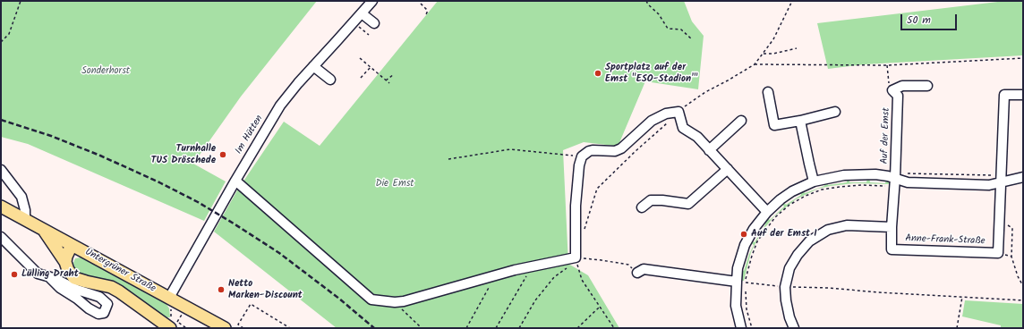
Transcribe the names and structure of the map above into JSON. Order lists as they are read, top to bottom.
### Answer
{
  "streets": {
    "main road": ["Untergrüner Straße"],
    "street": ["Im Hütten", "Auf der Emst", "Anne-Frank-Straße"]
  },
  "crossings": [
    ["Im Hütten", "Untergrüner Straße"],
    ["Auf der Emst", "Anne-Frank-Straße"]
  ],
  "parks": ["Sonderhorst", "Die Emst"],
  "places": [
    "Sportplatz auf der Emst \"ESO-Stadion'\"",
    "Turnhalle TUS Dröschede",
    "Auf der Emst I",
    "Lülling Draht",
    "Netto Marken-Discount"
  ],
  "scale_bar": "50 m"
}
